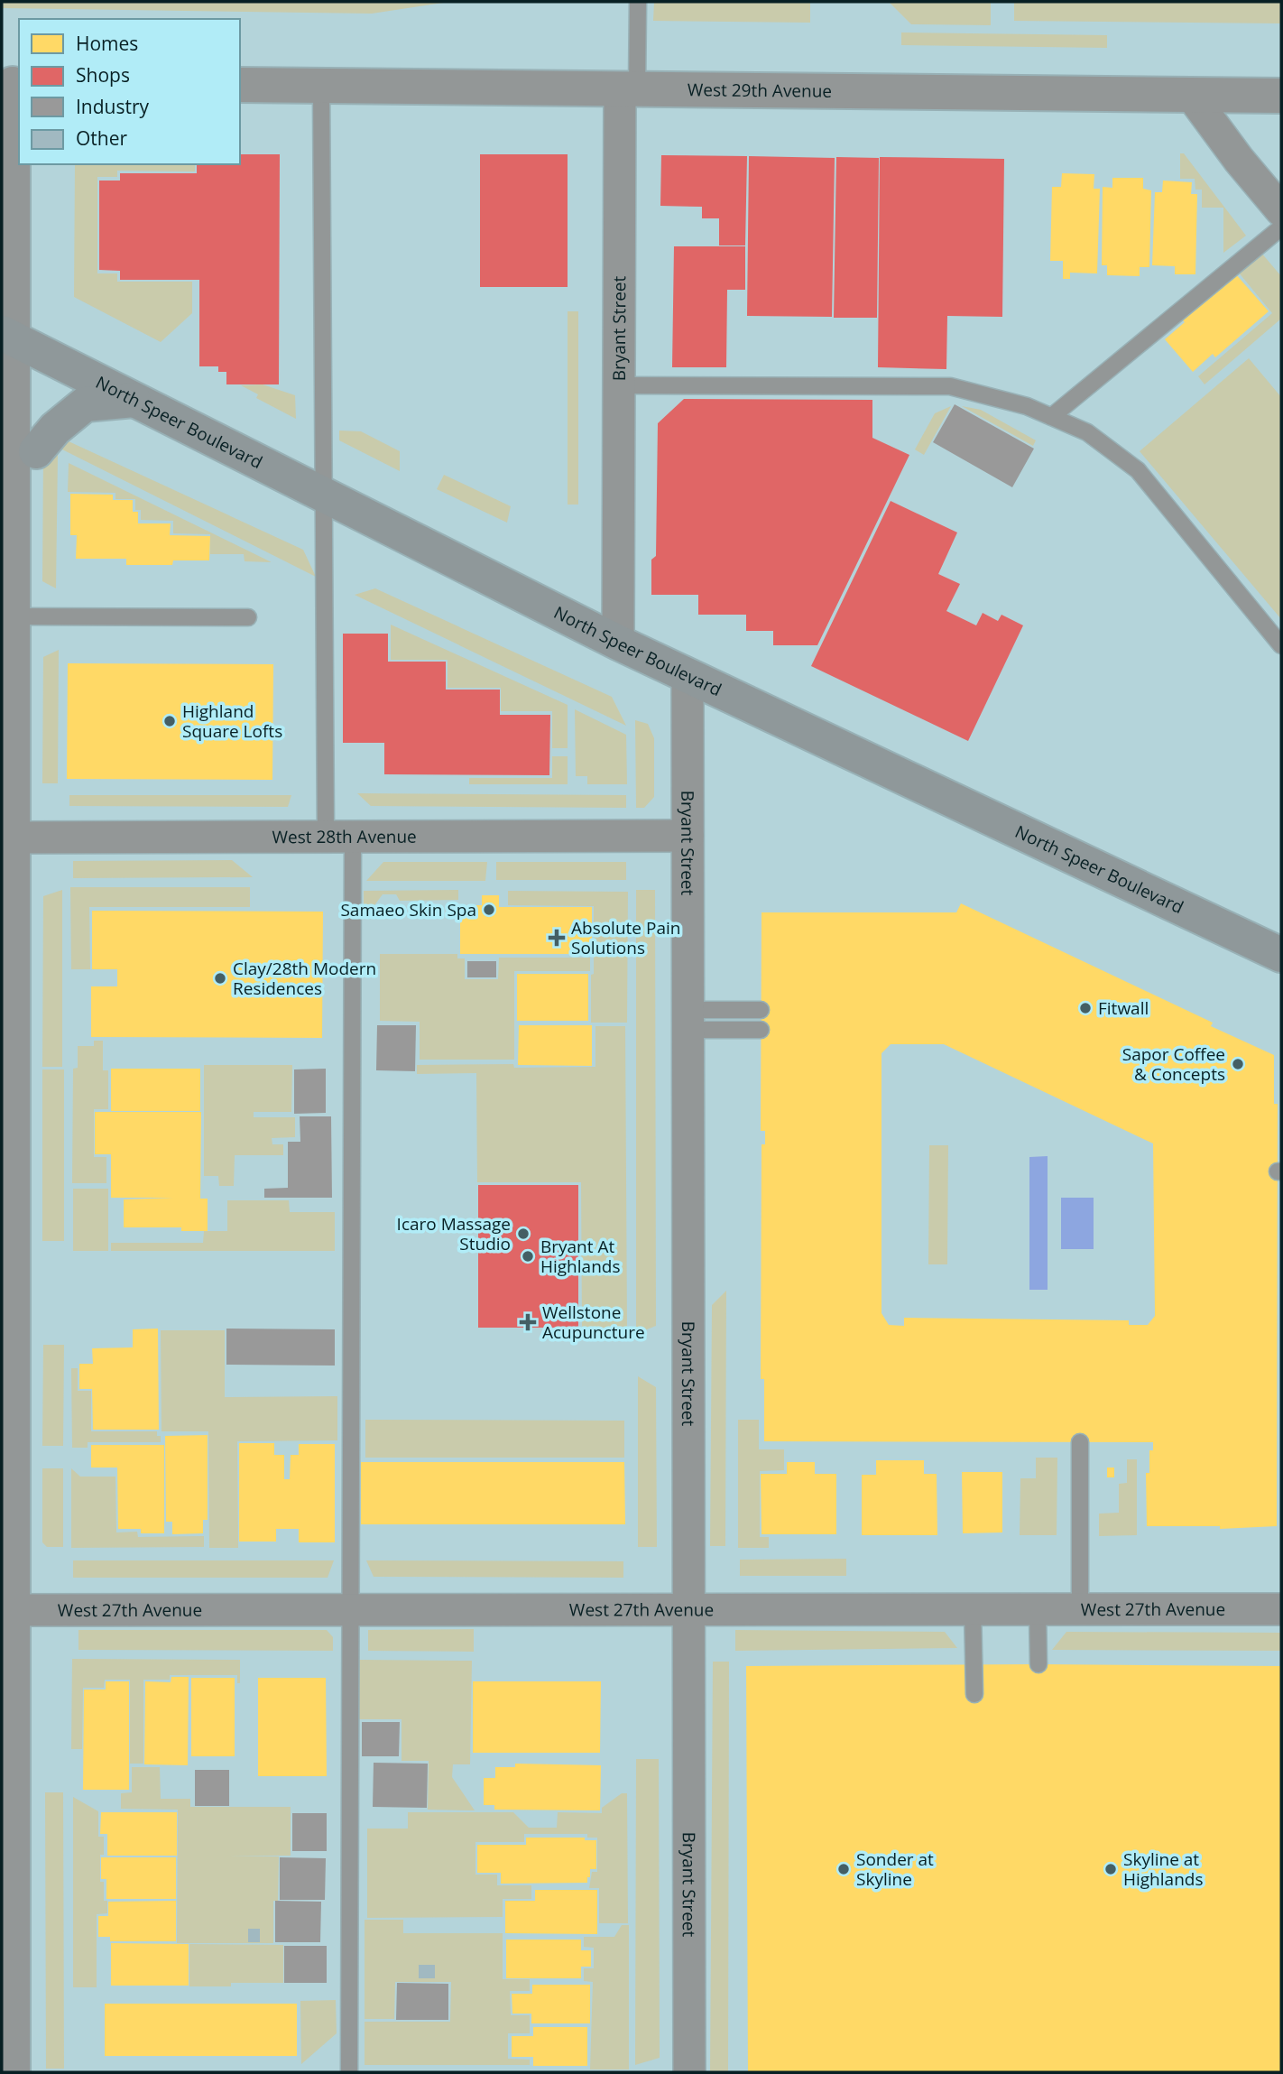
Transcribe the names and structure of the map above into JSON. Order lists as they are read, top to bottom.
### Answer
{
  "streets": {
    "main road": ["North Speer Boulevard"],
    "street": [
      "West 29th Avenue",
      "Bryant Street",
      "West 28th Avenue",
      "West 27th Avenue"
    ]
  },
  "crossings": [
    ["West 29th Avenue", "Bryant Street"],
    ["Bryant Street", "North Speer Boulevard"],
    ["Bryant Street", "West 28th Avenue"],
    ["Bryant Street", "West 27th Avenue"]
  ],
  "places": {
    "other": [
      "Highland Square Lofts",
      "Samaeo Skin Spa",
      "Clay/28th Modern Residences",
      "Fitwall",
      "Sapor Coffee & Concepts",
      "Icaro Massage Studio",
      "Bryant At Highlands",
      "Sonder at Skyline",
      "Skyline at Highlands"
    ],
    "health": ["Absolute Pain Solutions", "Wellstone Acupuncture"]
  },
  "legend": [
    "Homes",
    "Shops",
    "Industry",
    "Other"
  ]
}
